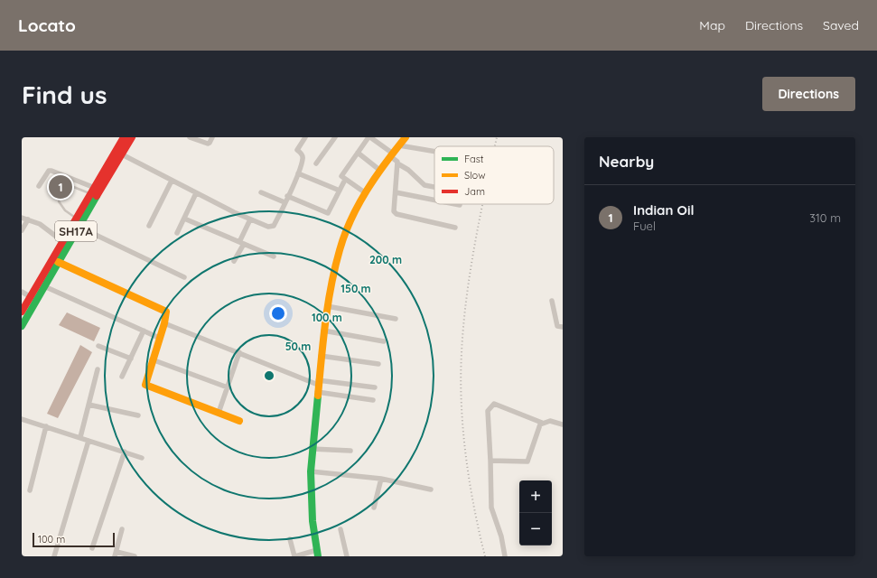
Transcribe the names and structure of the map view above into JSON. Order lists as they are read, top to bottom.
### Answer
{
  "streets": {
    "street": ["SH17A"]
  },
  "legend": ["Fast", "Slow", "Jam"],
  "scale_bar": "100 m",
  "page": {
    "header": "Locato",
    "nav": ["Map", "Directions", "Saved"],
    "buttons": "Directions",
    "title": "Find us",
    "heading": "Nearby",
    "pins": "1",
    "list": [
      {
        "mark": "1",
        "name": "Indian Oil",
        "note": "Fuel",
        "value": "310 m"
      }
    ],
    "map_buttons": ["+", "−"],
    "scale": "100 m"
  },
  "rings": [
    "200 m",
    "150 m",
    "100 m",
    "50 m"
  ]
}
